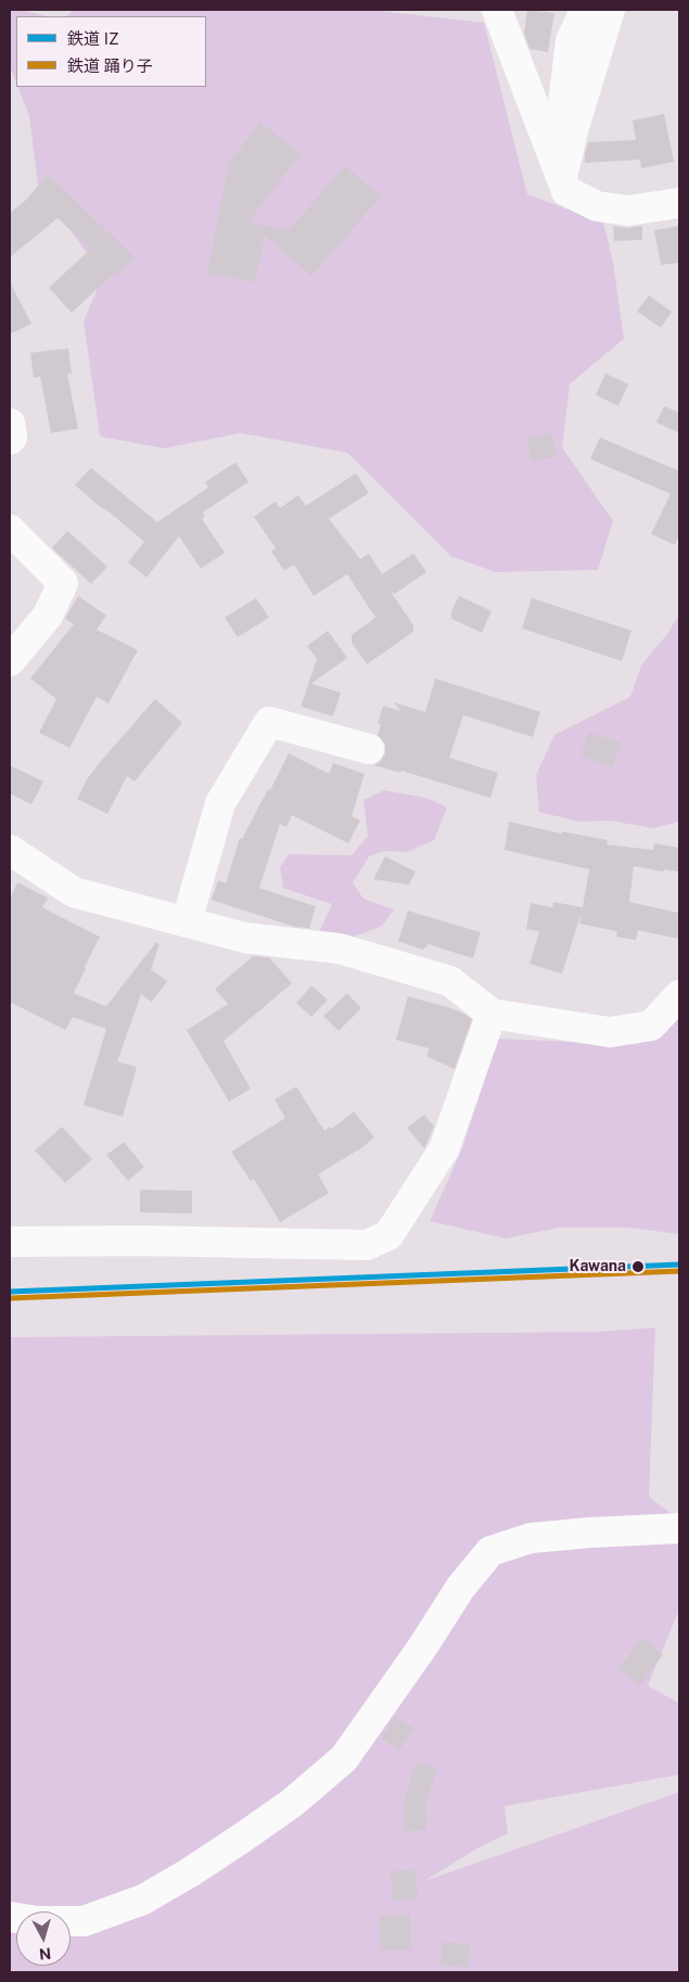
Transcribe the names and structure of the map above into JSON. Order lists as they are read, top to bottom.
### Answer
{
  "places": ["Kawana"],
  "lines": ["rail line IZ", "rail line 踊り子"],
  "legend": ["鉄道 IZ", "鉄道 踊り子"],
  "north": "bottom"
}
